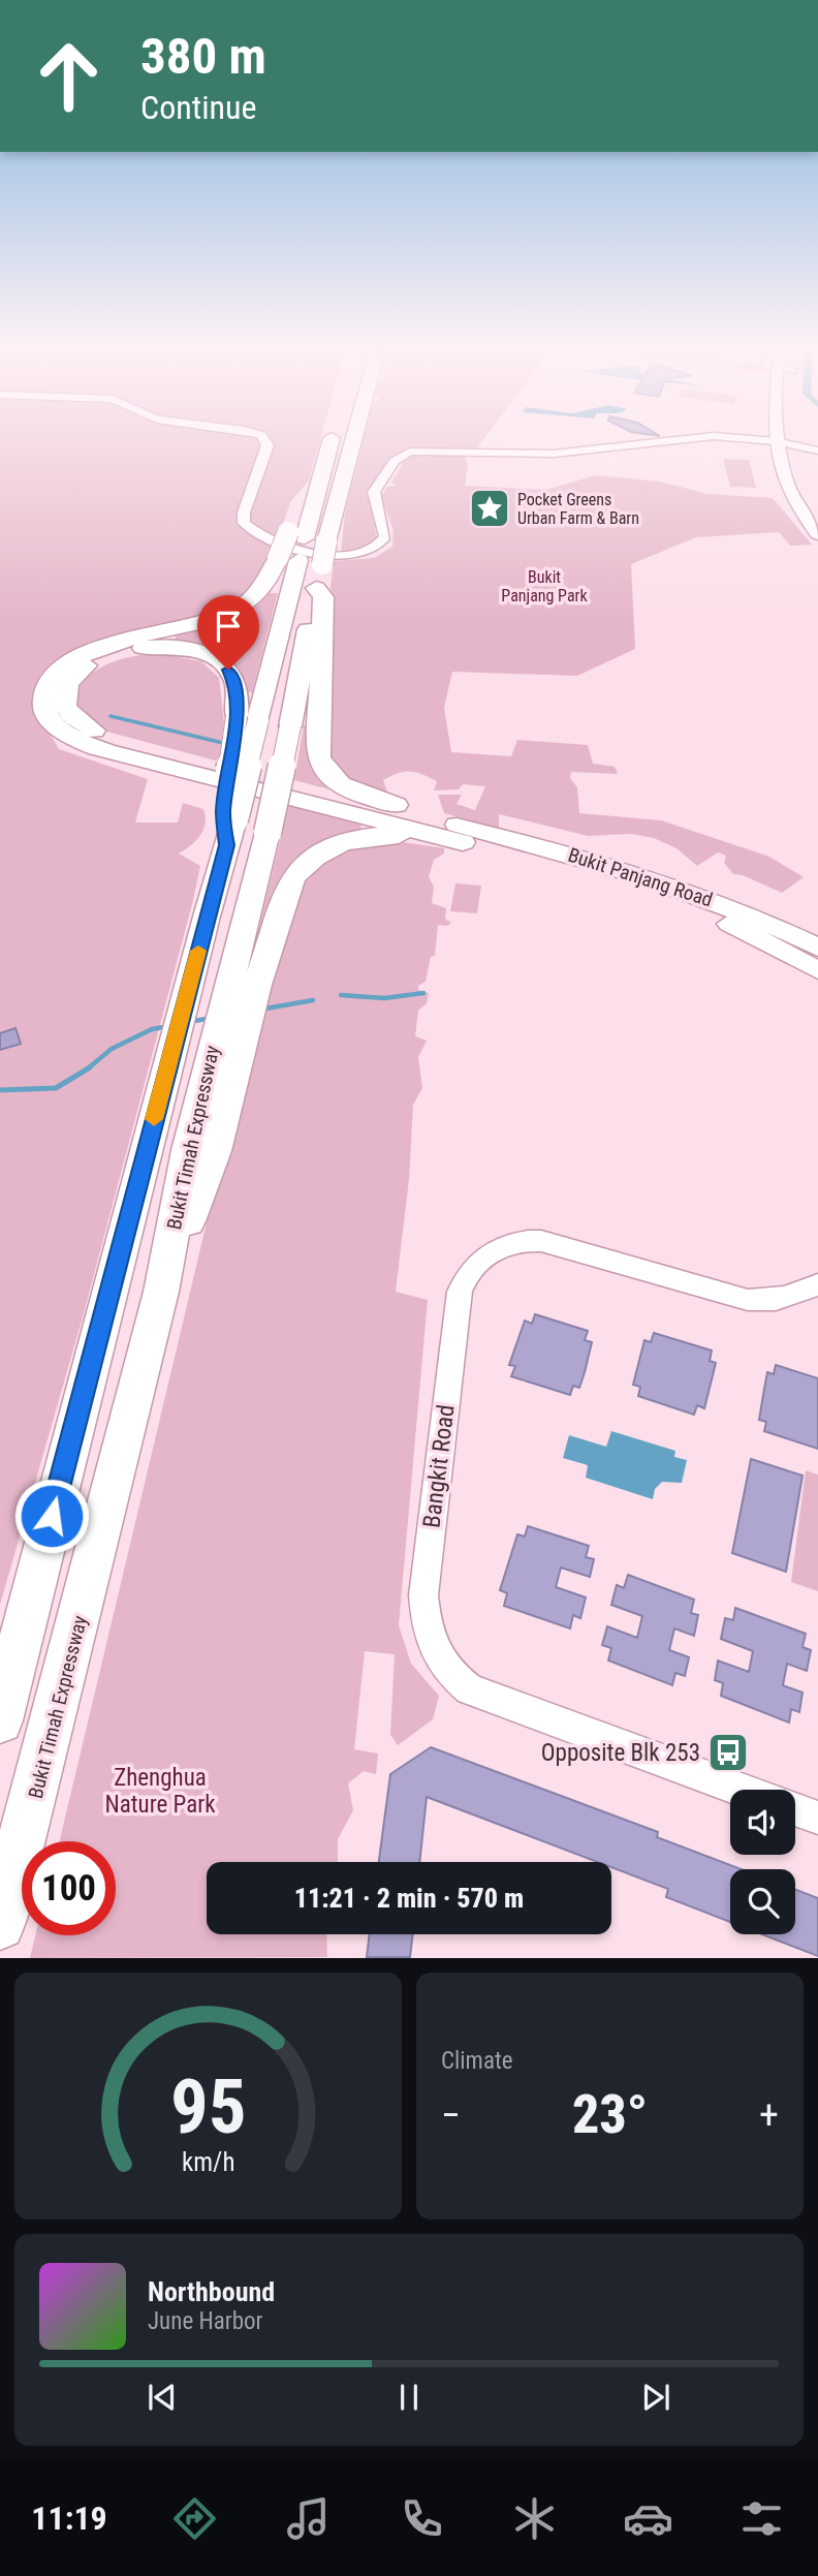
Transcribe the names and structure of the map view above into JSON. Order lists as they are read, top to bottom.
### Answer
{
  "streets": {
    "highway": ["Bukit Timah Expressway"],
    "main road": ["Bukit Panjang Road"],
    "street": ["Bangkit Road"]
  },
  "parks": ["Bukit Panjang Park", "Zhenghua Nature Park"],
  "places": {
    "place": ["Pocket Greens Urban Farm & Barn"],
    "bus stop": ["Opposite Blk 253"]
  },
  "page": {
    "turn": ["380 m", "Continue"],
    "limit": "100",
    "trip": "11:21 · 2 min · 570 m",
    "tile": "Climate",
    "heat": ["−", "23°", "+"],
    "song": ["Northbound", "June Harbor"],
    "tabs": "11:19",
    "gauge": ["95", "km/h"]
  }
}
